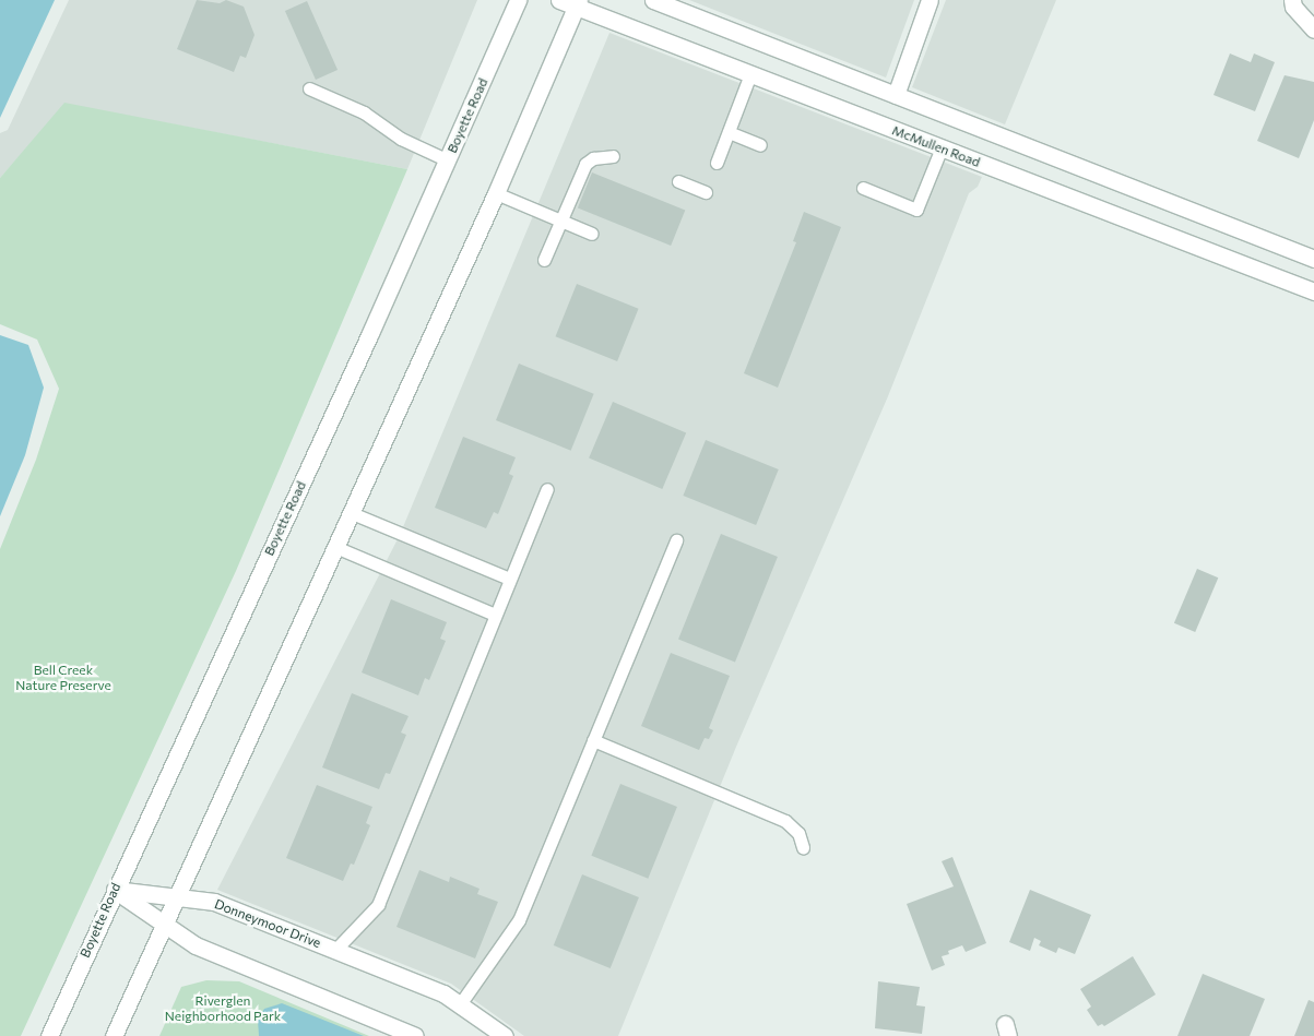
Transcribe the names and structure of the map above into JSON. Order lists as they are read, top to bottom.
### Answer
{
  "streets": {
    "street": ["Boyette Road", "McMullen Road", "Donneymoor Drive"]
  },
  "crossings": [
    ["Boyette Road", "Donneymoor Drive"]
  ],
  "parks": ["Bell Creek Nature Preserve", "Riverglen Neighborhood Park"]
}
